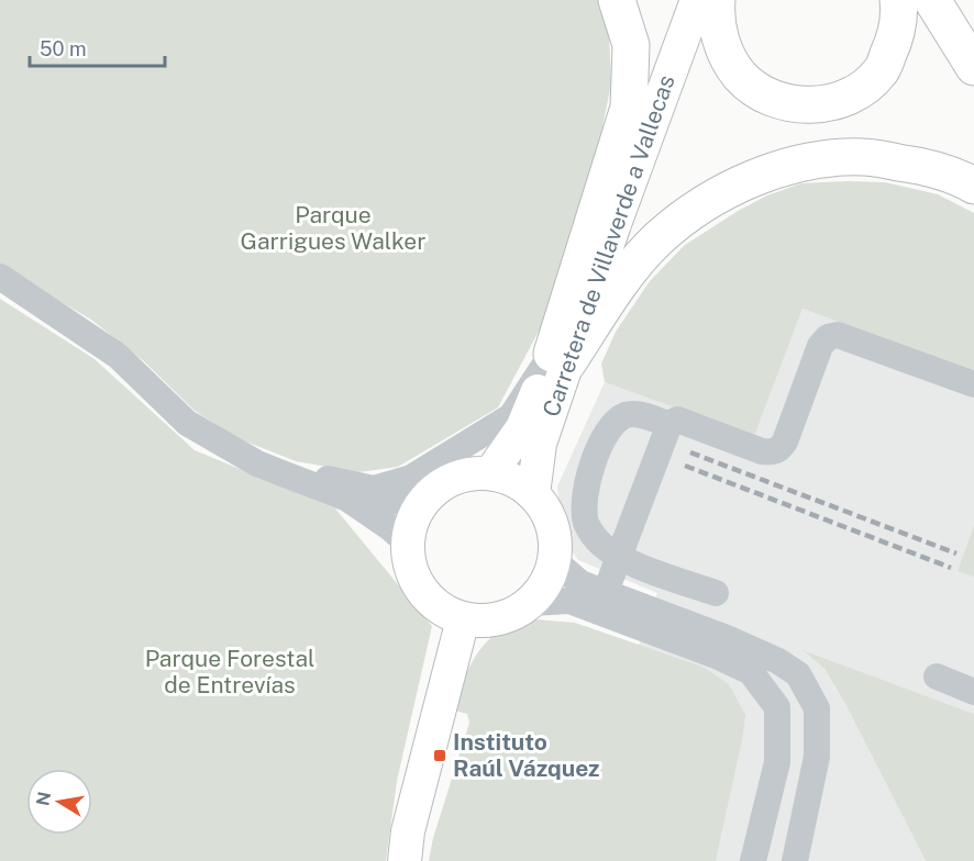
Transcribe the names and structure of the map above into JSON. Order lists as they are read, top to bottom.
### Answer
{
  "streets": {
    "main road": ["Carretera de Villaverde a Vallecas"]
  },
  "parks": ["Parque Garrigues Walker", "Parque Forestal de Entrevías"],
  "places": {
    "transit": ["Instituto Raúl Vázquez"]
  },
  "scale_bar": "50 m",
  "north": "left"
}
